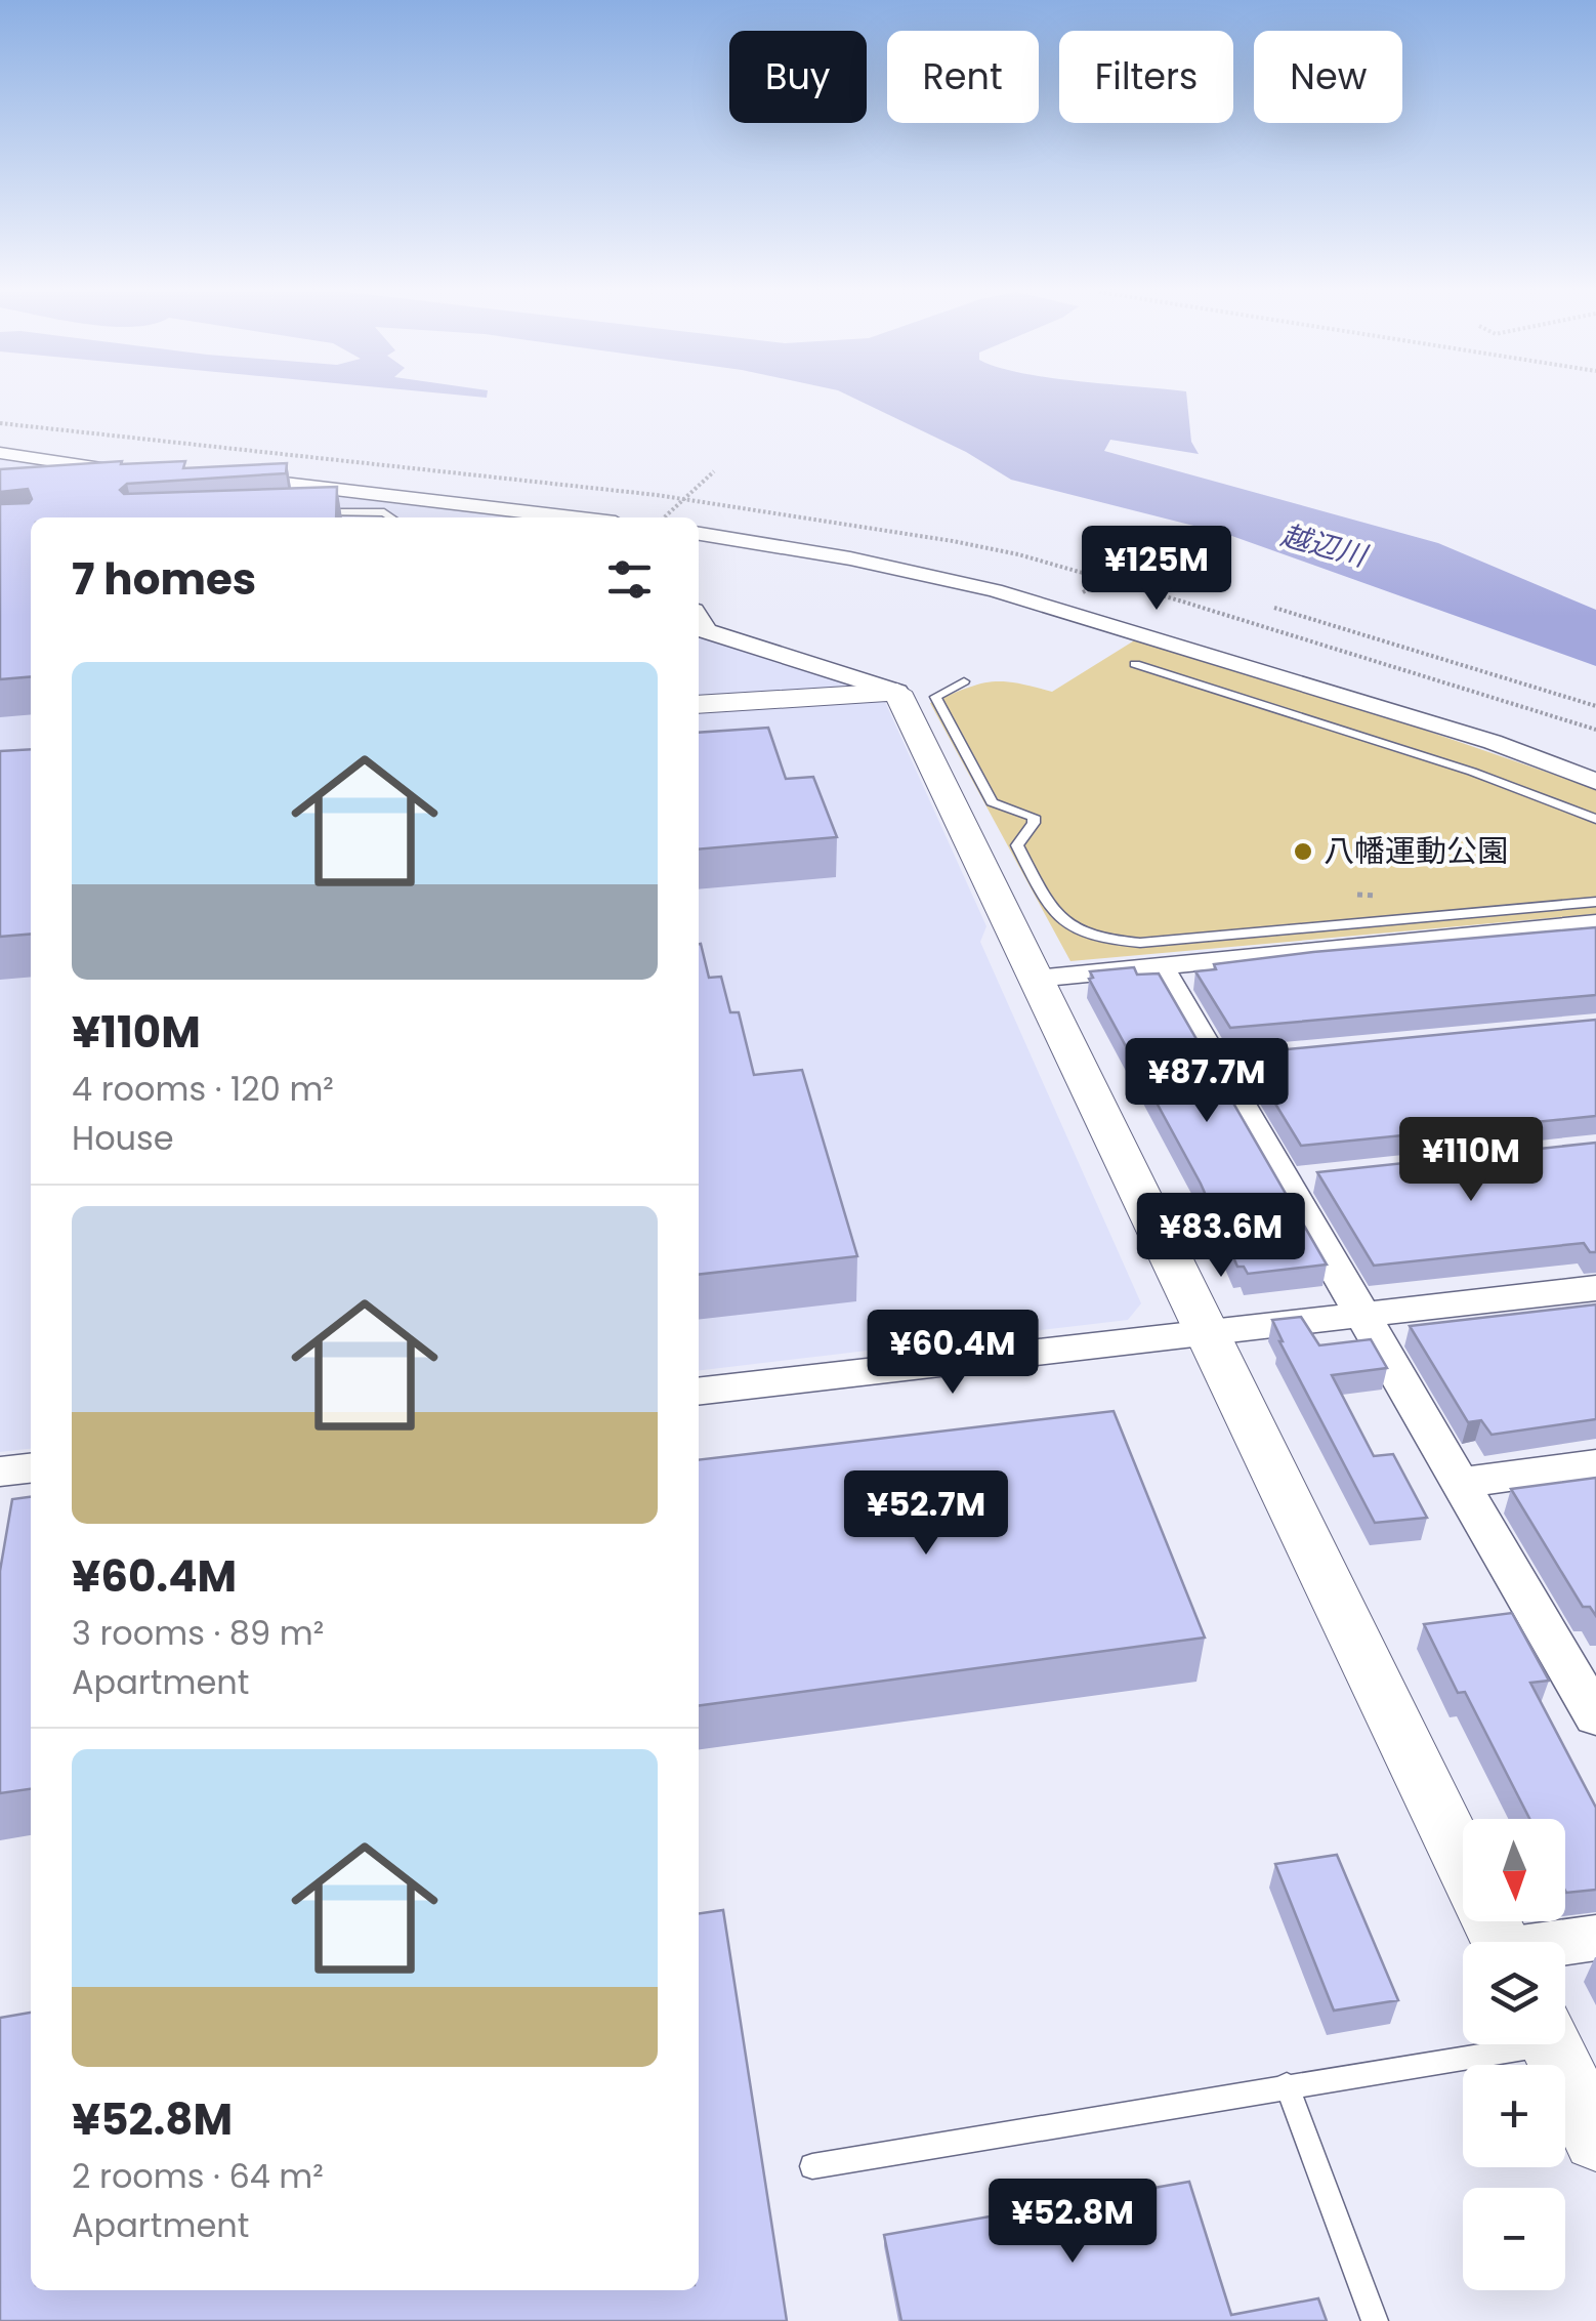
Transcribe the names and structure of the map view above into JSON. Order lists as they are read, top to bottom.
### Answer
{
  "water": ["越辺川"],
  "places": ["八幡運動公園"],
  "north": "bottom",
  "page": {
    "chip": [
      "Buy",
      "Rent",
      "Filters",
      "New"
    ],
    "heading": "7 homes",
    "price": [
      "¥125M",
      "¥87.7M",
      "¥110M",
      "¥83.6M",
      "¥60.4M",
      "¥52.7M",
      "¥52.8M"
    ],
    "list": [
      {
        "name": "¥110M",
        "note": "4 rooms · 120 m² · House"
      },
      {
        "name": "¥60.4M",
        "note": "3 rooms · 89 m² · Apartment"
      },
      {
        "name": "¥52.8M",
        "note": "2 rooms · 64 m² · Apartment"
      }
    ],
    "map_buttons": ["+", "−"]
  }
}
